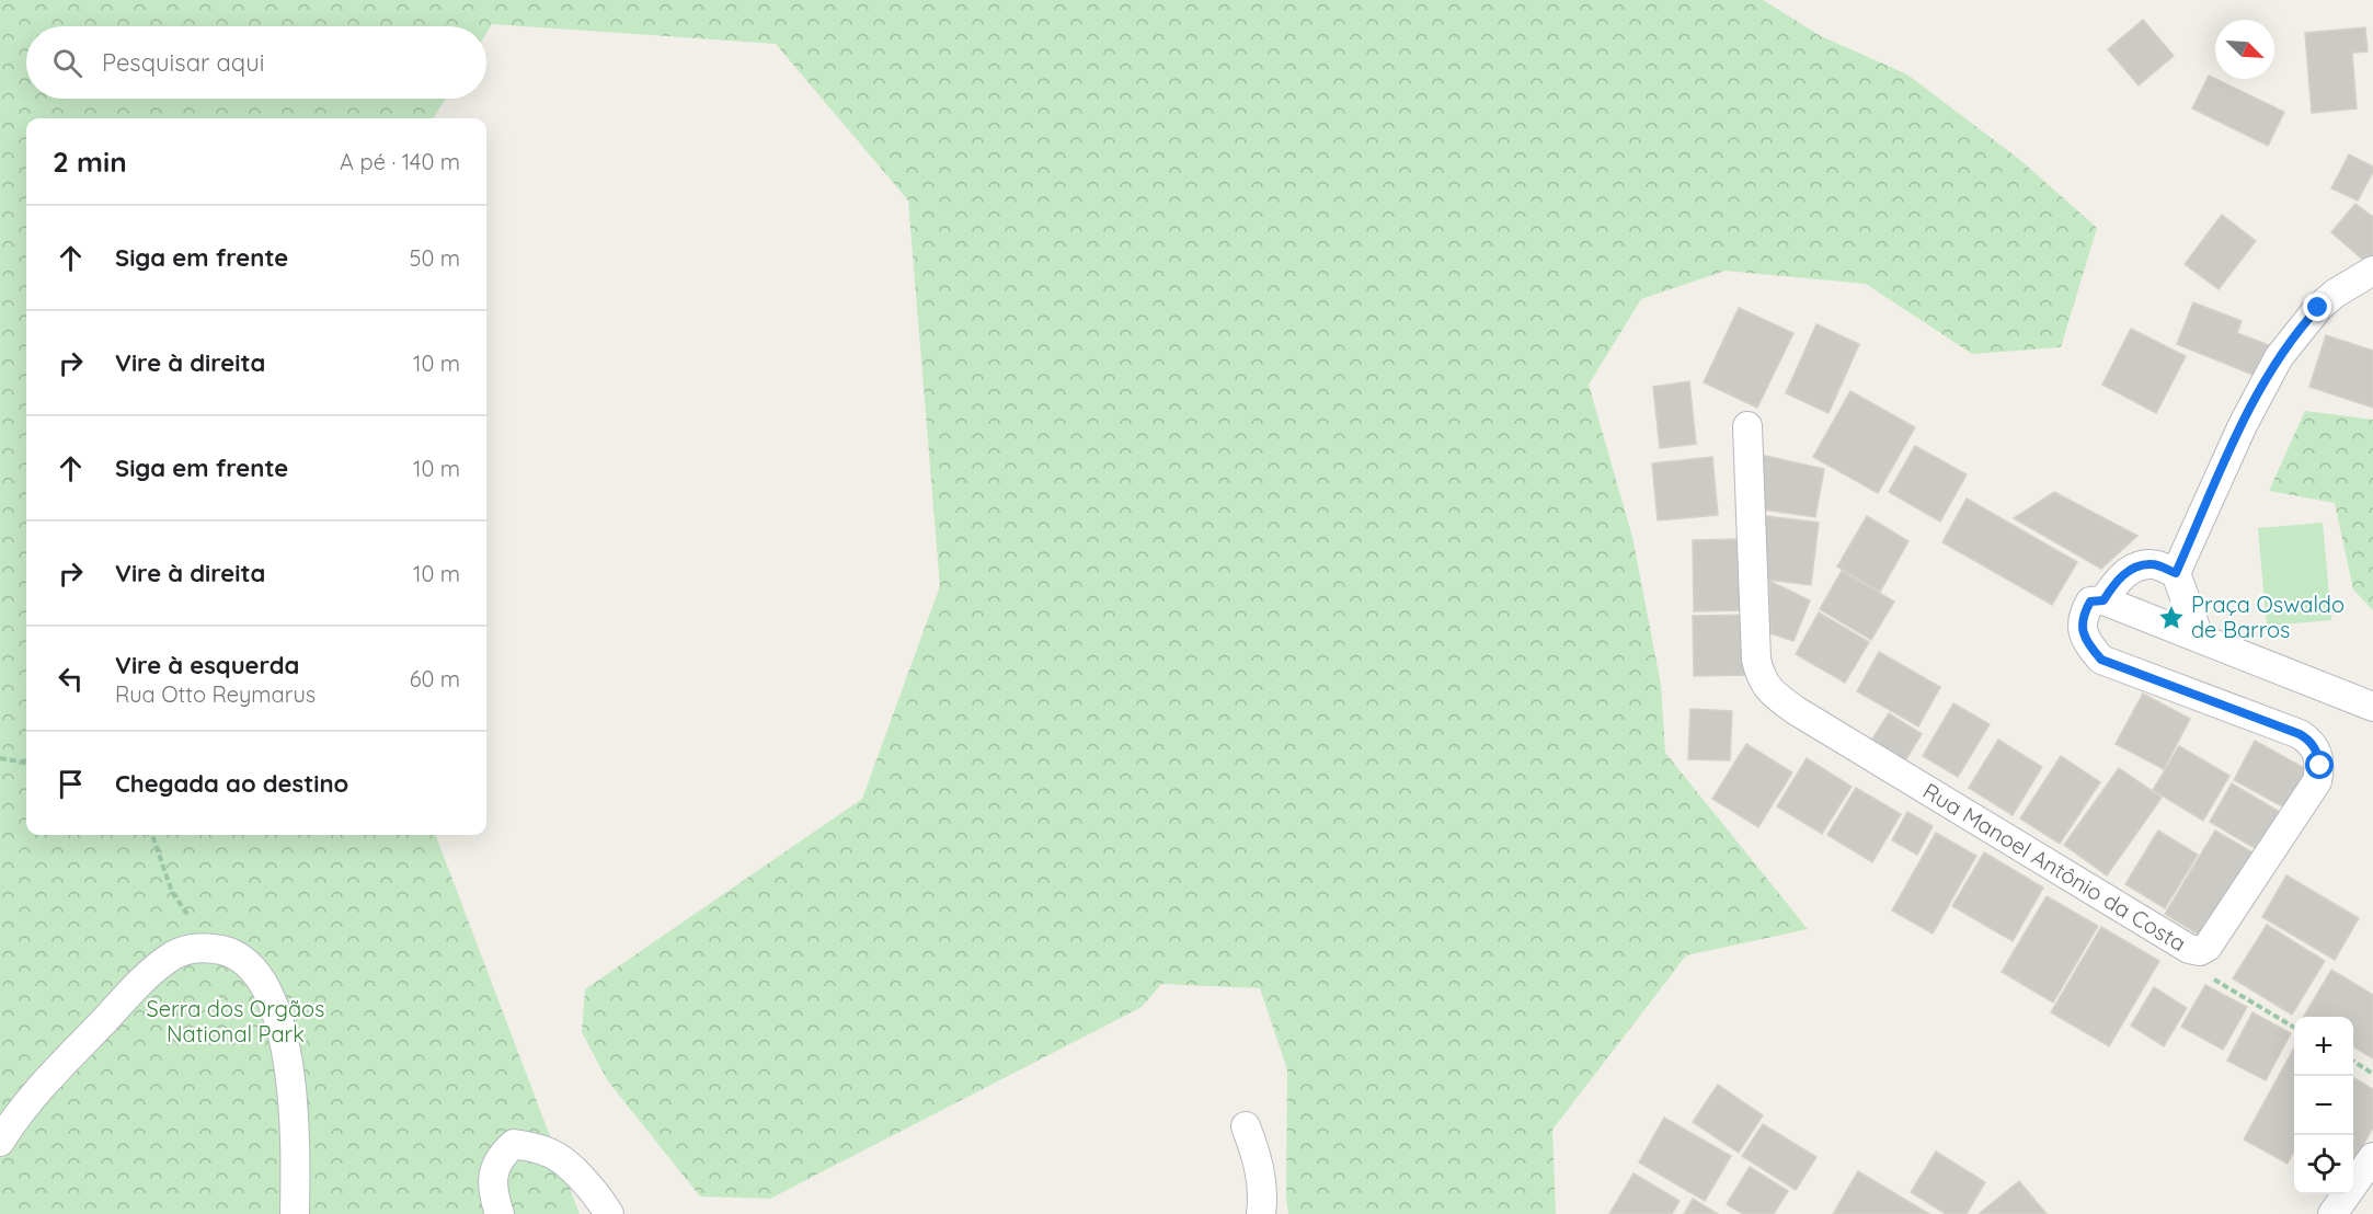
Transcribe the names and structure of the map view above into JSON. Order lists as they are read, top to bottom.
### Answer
{
  "streets": {
    "street": ["Rua Manoel Antônio da Costa"]
  },
  "parks": ["Serra dos Orgãos National Park"],
  "places": {
    "place": ["Praça Oswaldo de Barros"]
  },
  "north": "bottom right",
  "page": {
    "search": "Pesquisar aqui",
    "heading": ["2 min", "A pé · 140 m"],
    "list": [
      ["Siga em frente", "50 m"],
      ["Vire à direita", "10 m"],
      ["Siga em frente", "10 m"],
      ["Vire à direita", "10 m"],
      ["Vire à esquerda", "Rua Otto Reymarus", "60 m"],
      "Chegada ao destino"
    ],
    "map_buttons": ["+", "−"]
  }
}
